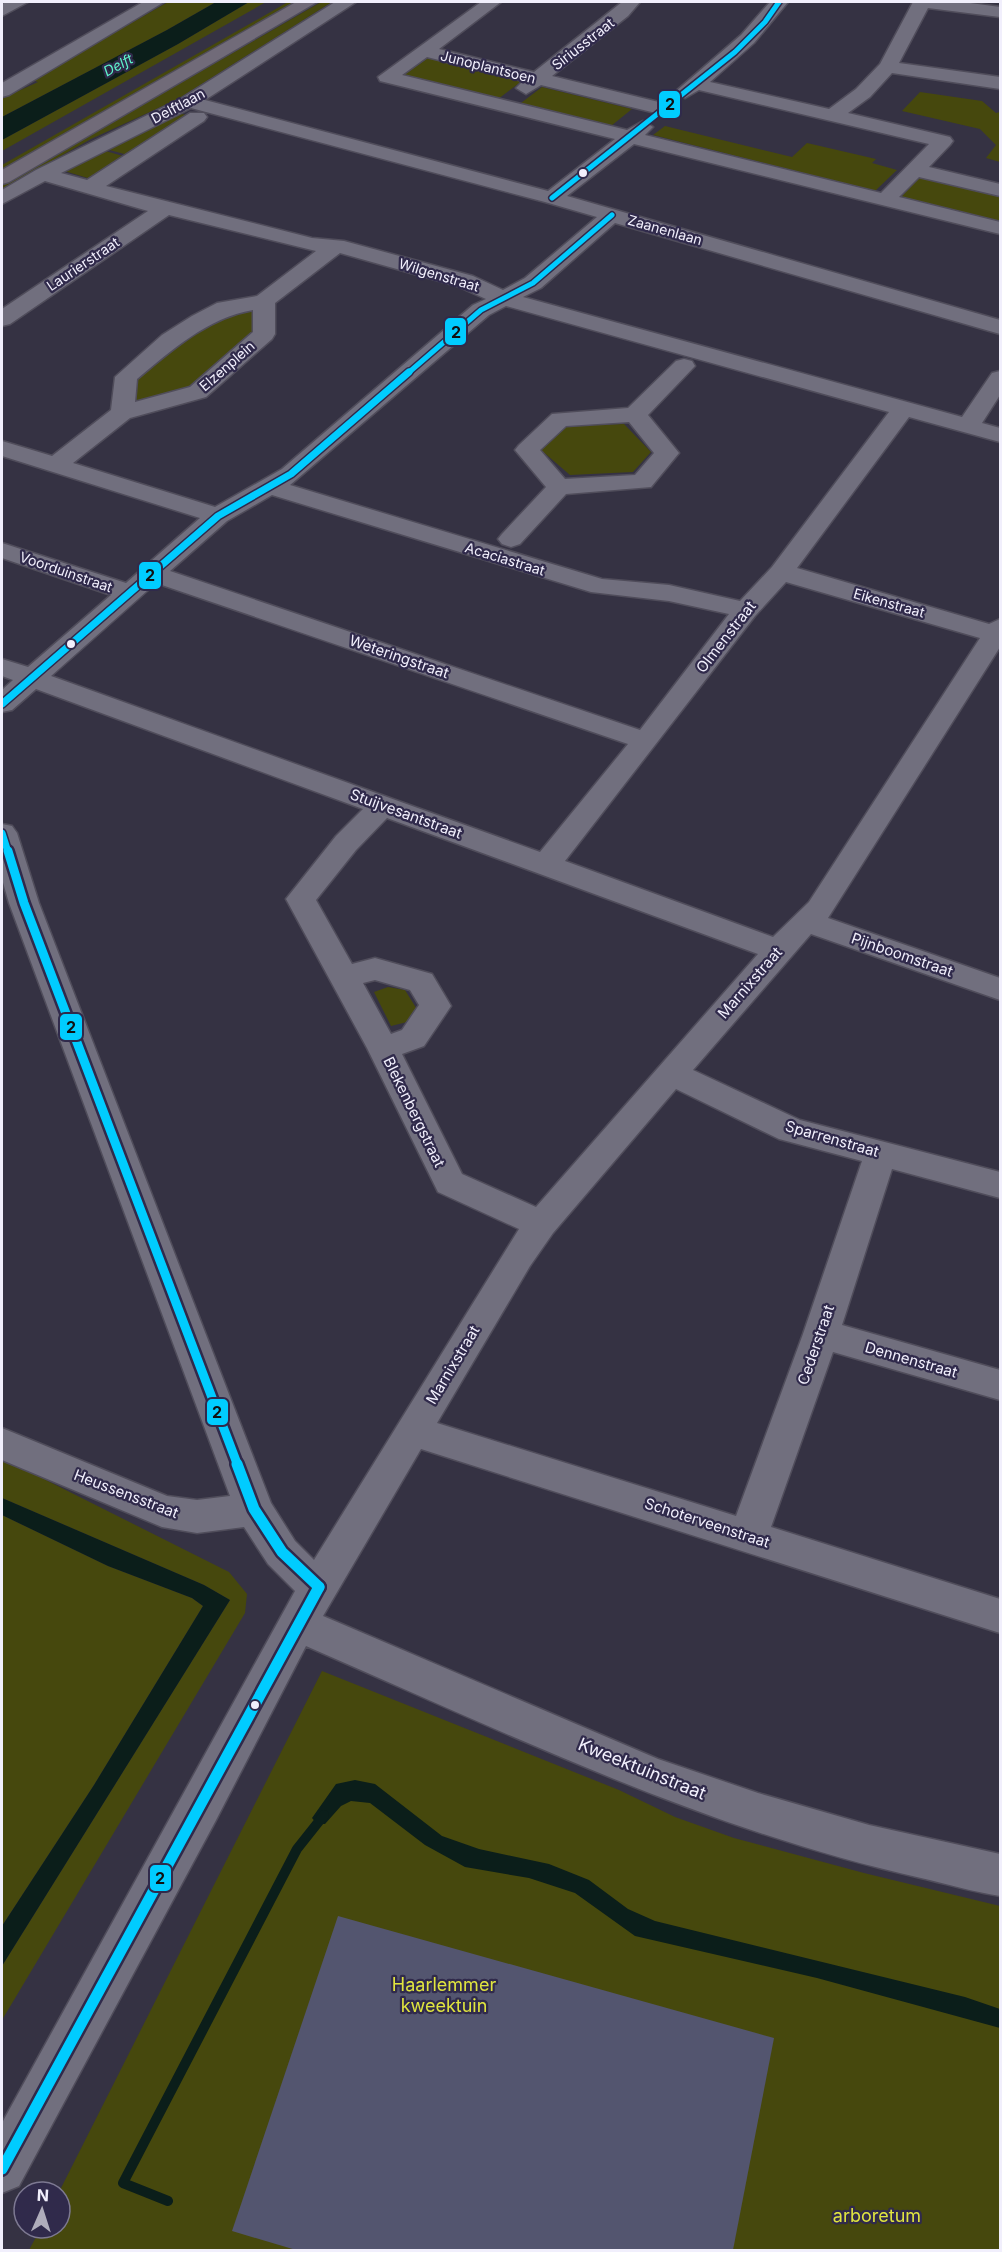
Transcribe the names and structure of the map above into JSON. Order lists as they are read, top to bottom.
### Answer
{
  "streets": {
    "main road": ["Delftlaan"],
    "street": [
      "Siriusstraat",
      "Junoplantsoen",
      "Zaanenlaan",
      "Laurierstraat",
      "Wilgenstraat",
      "Elzenplein",
      "Acaciastraat",
      "Voorduinstraat",
      "Eikenstraat",
      "Olmenstraat",
      "Weteringstraat",
      "Stuijvesantstraat",
      "Pijnboomstraat",
      "Marnixstraat",
      "Blekenbergstraat",
      "Sparrenstraat",
      "Cederstraat",
      "Dennenstraat",
      "Heussensstraat",
      "Schoterveenstraat",
      "Kweektuinstraat"
    ]
  },
  "crossings": [
    ["Siriusstraat", "Junoplantsoen"],
    ["Delftlaan", "Zaanenlaan"],
    ["Delftlaan", "Wilgenstraat"],
    ["Laurierstraat", "Wilgenstraat"],
    ["Wilgenstraat", "Olmenstraat"],
    ["Acaciastraat", "Olmenstraat"],
    ["Eikenstraat", "Olmenstraat"],
    ["Eikenstraat", "Marnixstraat"],
    ["Olmenstraat", "Weteringstraat"],
    ["Olmenstraat", "Stuijvesantstraat"],
    ["Stuijvesantstraat", "Marnixstraat"],
    ["Pijnboomstraat", "Marnixstraat"],
    ["Marnixstraat", "Blekenbergstraat"],
    ["Marnixstraat", "Sparrenstraat"],
    ["Marnixstraat", "Schoterveenstraat"],
    ["Marnixstraat", "Kweektuinstraat"],
    ["Sparrenstraat", "Cederstraat"],
    ["Cederstraat", "Dennenstraat"],
    ["Cederstraat", "Schoterveenstraat"]
  ],
  "water": ["Delft"],
  "parks": ["Haarlemmer kweektuin", "arboretum"],
  "lines": ["transit line 2"],
  "north": "top"
}
